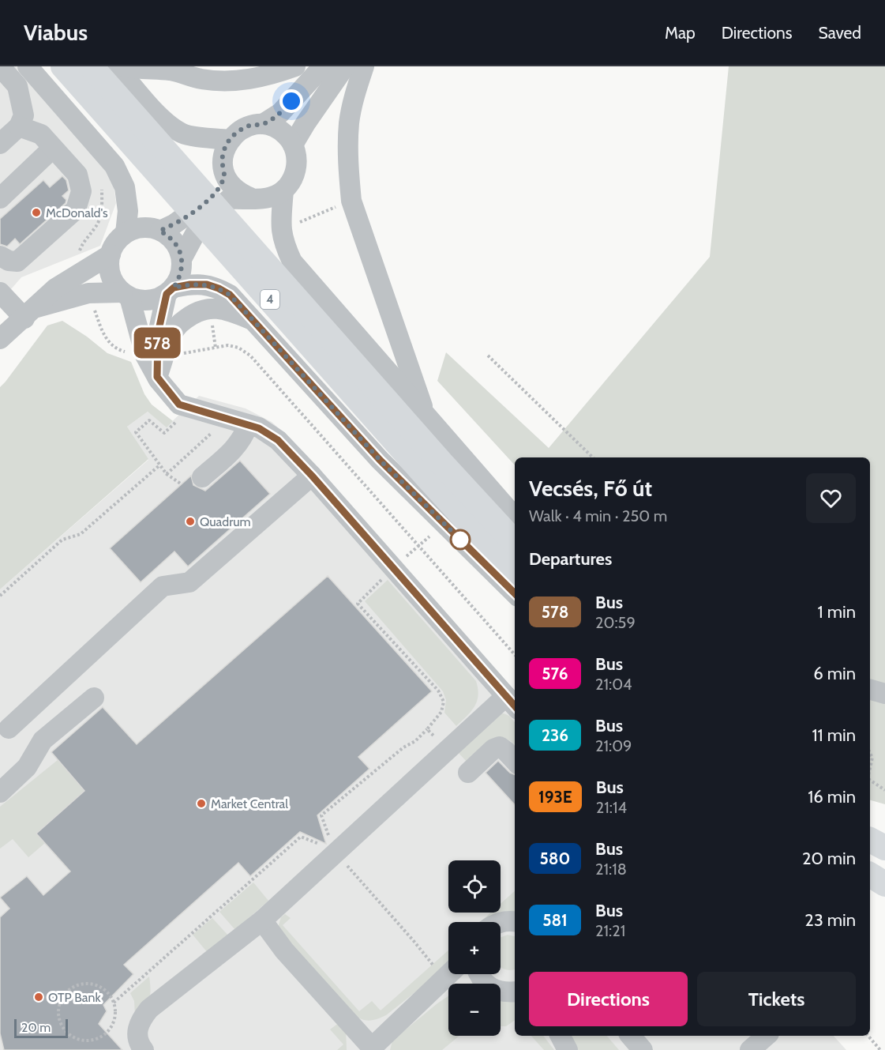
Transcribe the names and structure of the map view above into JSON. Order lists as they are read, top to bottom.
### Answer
{
  "streets": {
    "main road": ["4"]
  },
  "places": [
    "McDonald's",
    "Quadrum",
    "Market Central",
    "OTP Bank"
  ],
  "lines": ["bus line 578"],
  "scale_bar": "20 m",
  "page": {
    "header": "Viabus",
    "nav": ["Map", "Directions", "Saved"],
    "on_map": "578",
    "heading": [
      ["Vecsés, Fő út", "Walk · 4 min · 250 m"],
      "Departures"
    ],
    "list": [
      {
        "mark": "578",
        "name": "Bus",
        "note": "20:59",
        "value": "1 min"
      },
      {
        "mark": "576",
        "name": "Bus",
        "note": "21:04",
        "value": "6 min"
      },
      {
        "mark": "236",
        "name": "Bus",
        "note": "21:09",
        "value": "11 min"
      },
      {
        "mark": "193E",
        "name": "Bus",
        "note": "21:14",
        "value": "16 min"
      },
      {
        "mark": "580",
        "name": "Bus",
        "note": "21:18",
        "value": "20 min"
      },
      {
        "mark": "581",
        "name": "Bus",
        "note": "21:21",
        "value": "23 min"
      }
    ],
    "map_buttons": ["+", "−"],
    "buttons": ["Directions", "Tickets"],
    "scale": "20 m"
  }
}
